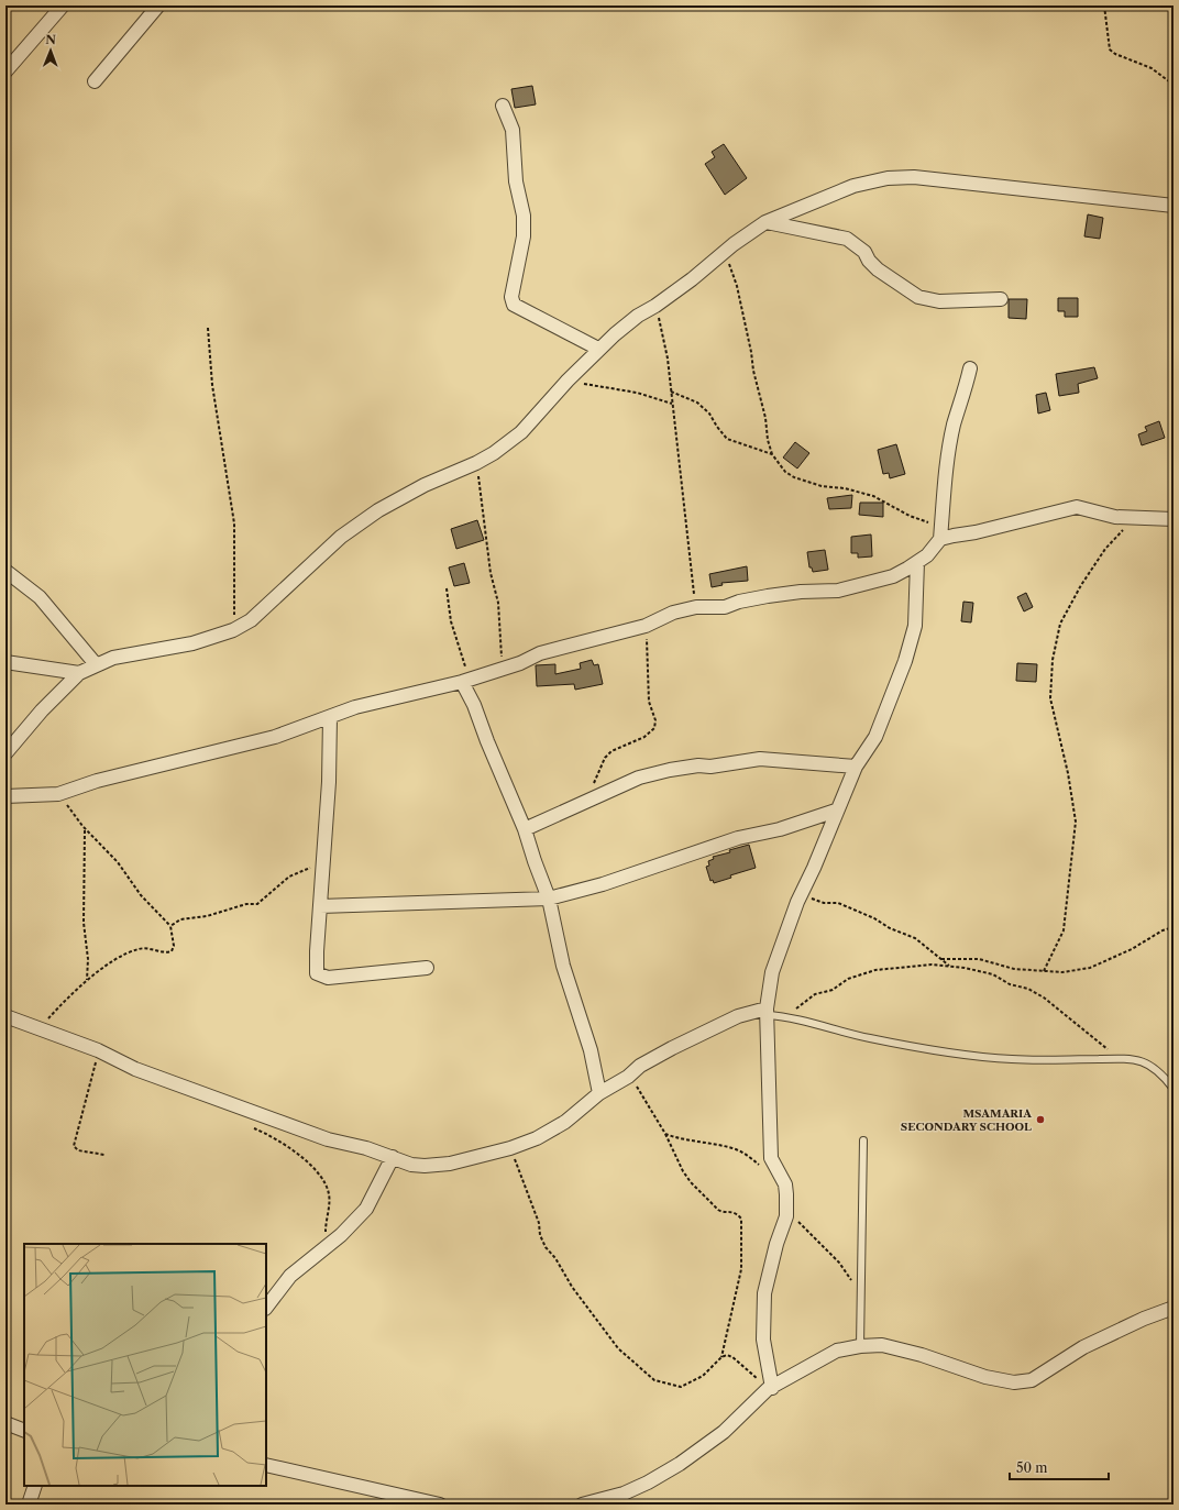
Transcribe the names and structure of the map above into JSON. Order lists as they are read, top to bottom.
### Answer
{
  "places": ["MSAMARIA SECONDARY SCHOOL"],
  "scale_bar": "50 m",
  "north": "top"
}
